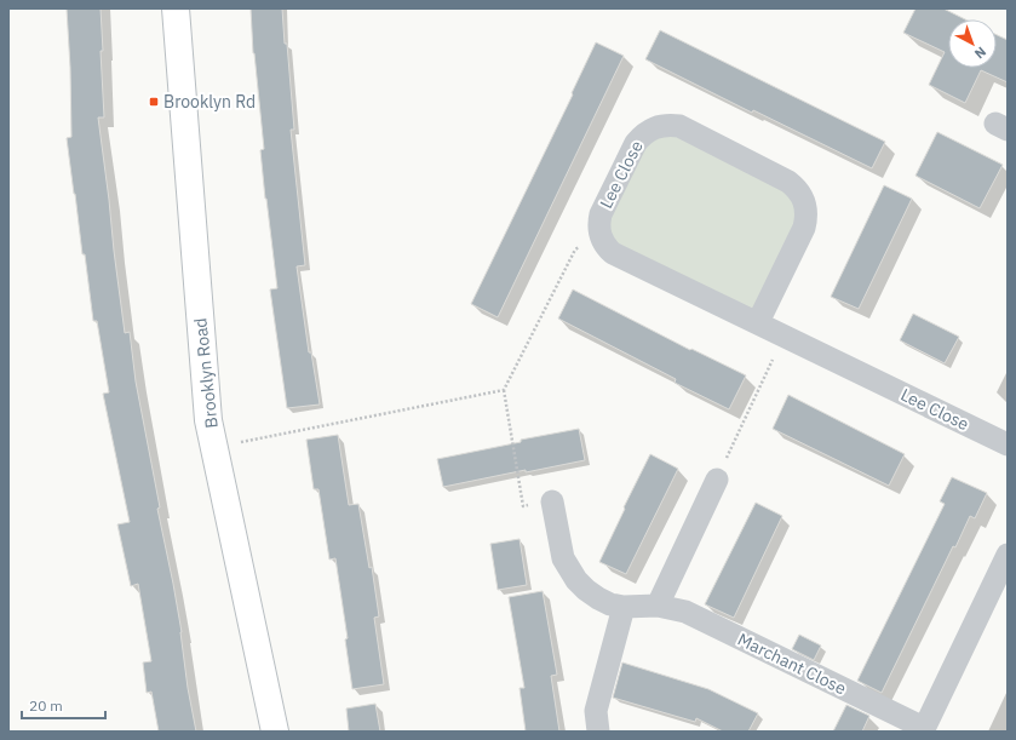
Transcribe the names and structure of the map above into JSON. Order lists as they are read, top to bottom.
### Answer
{
  "streets": {
    "street": ["Lee Close", "Brooklyn Road", "Marchant Close"]
  },
  "places": {
    "transit": ["Brooklyn Rd"]
  },
  "scale_bar": "20 m",
  "north": "bottom right"
}
